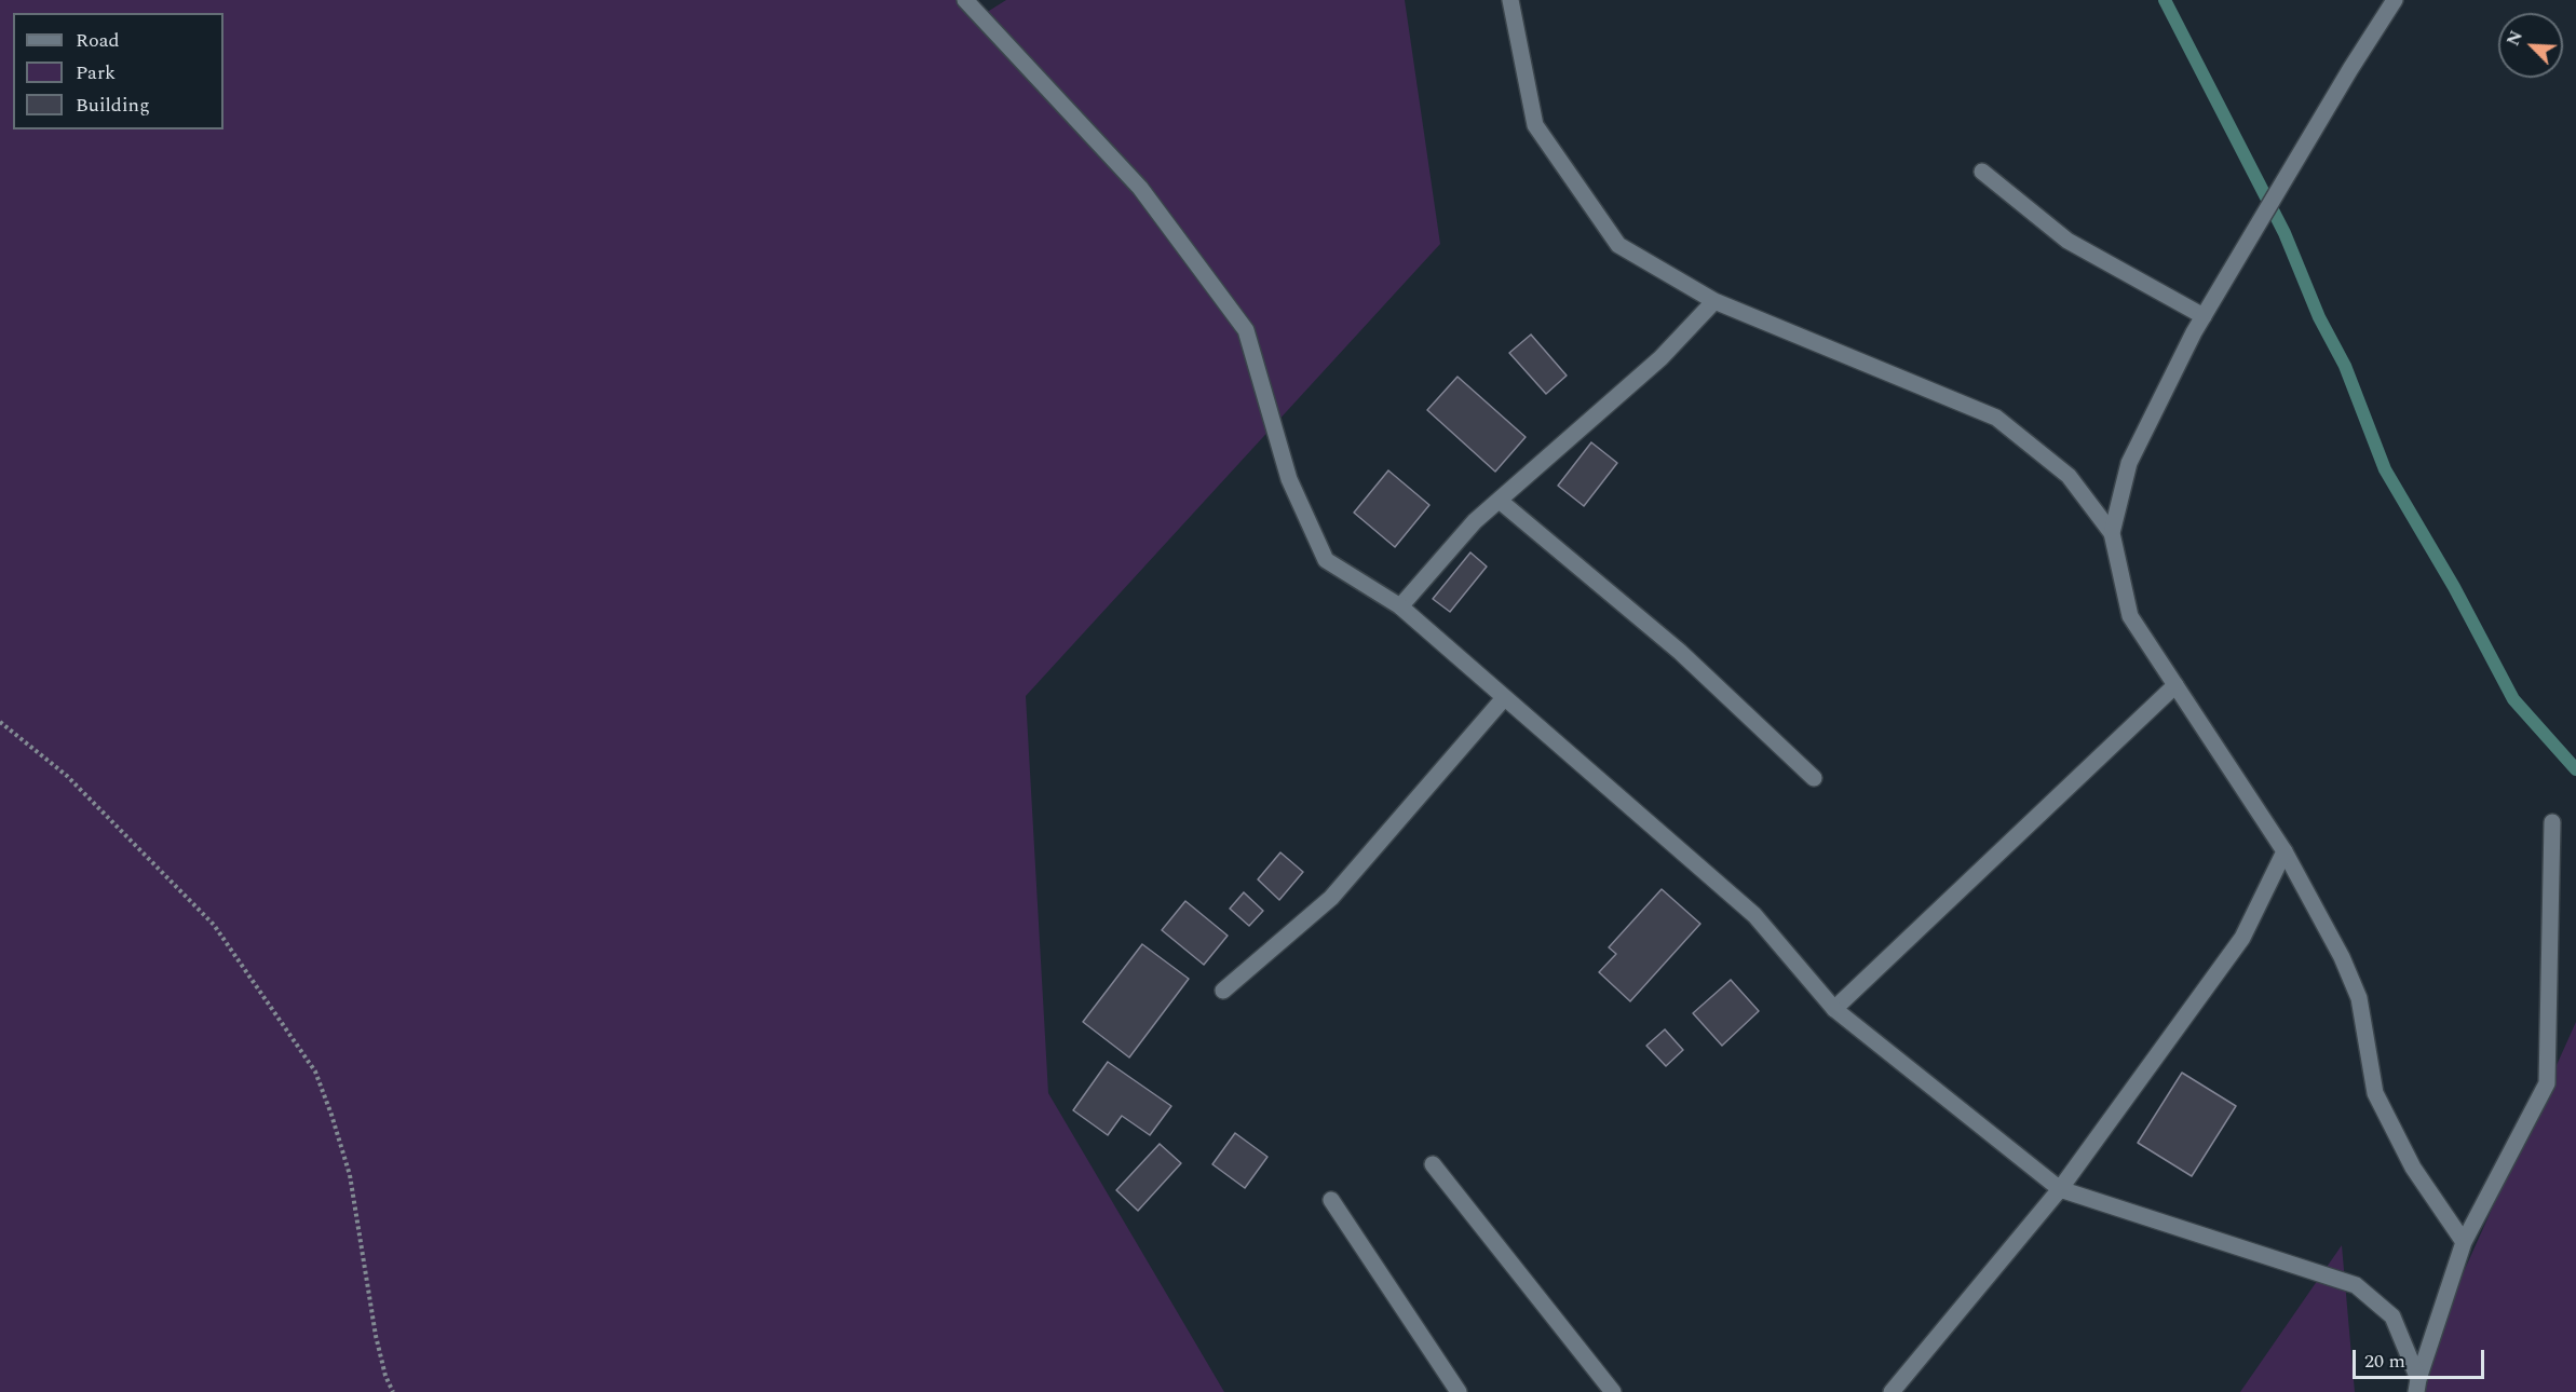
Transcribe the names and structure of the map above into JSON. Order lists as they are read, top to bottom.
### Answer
{
  "legend": ["Road", "Park", "Building"],
  "scale_bar": "20 m",
  "north": "top left"
}
